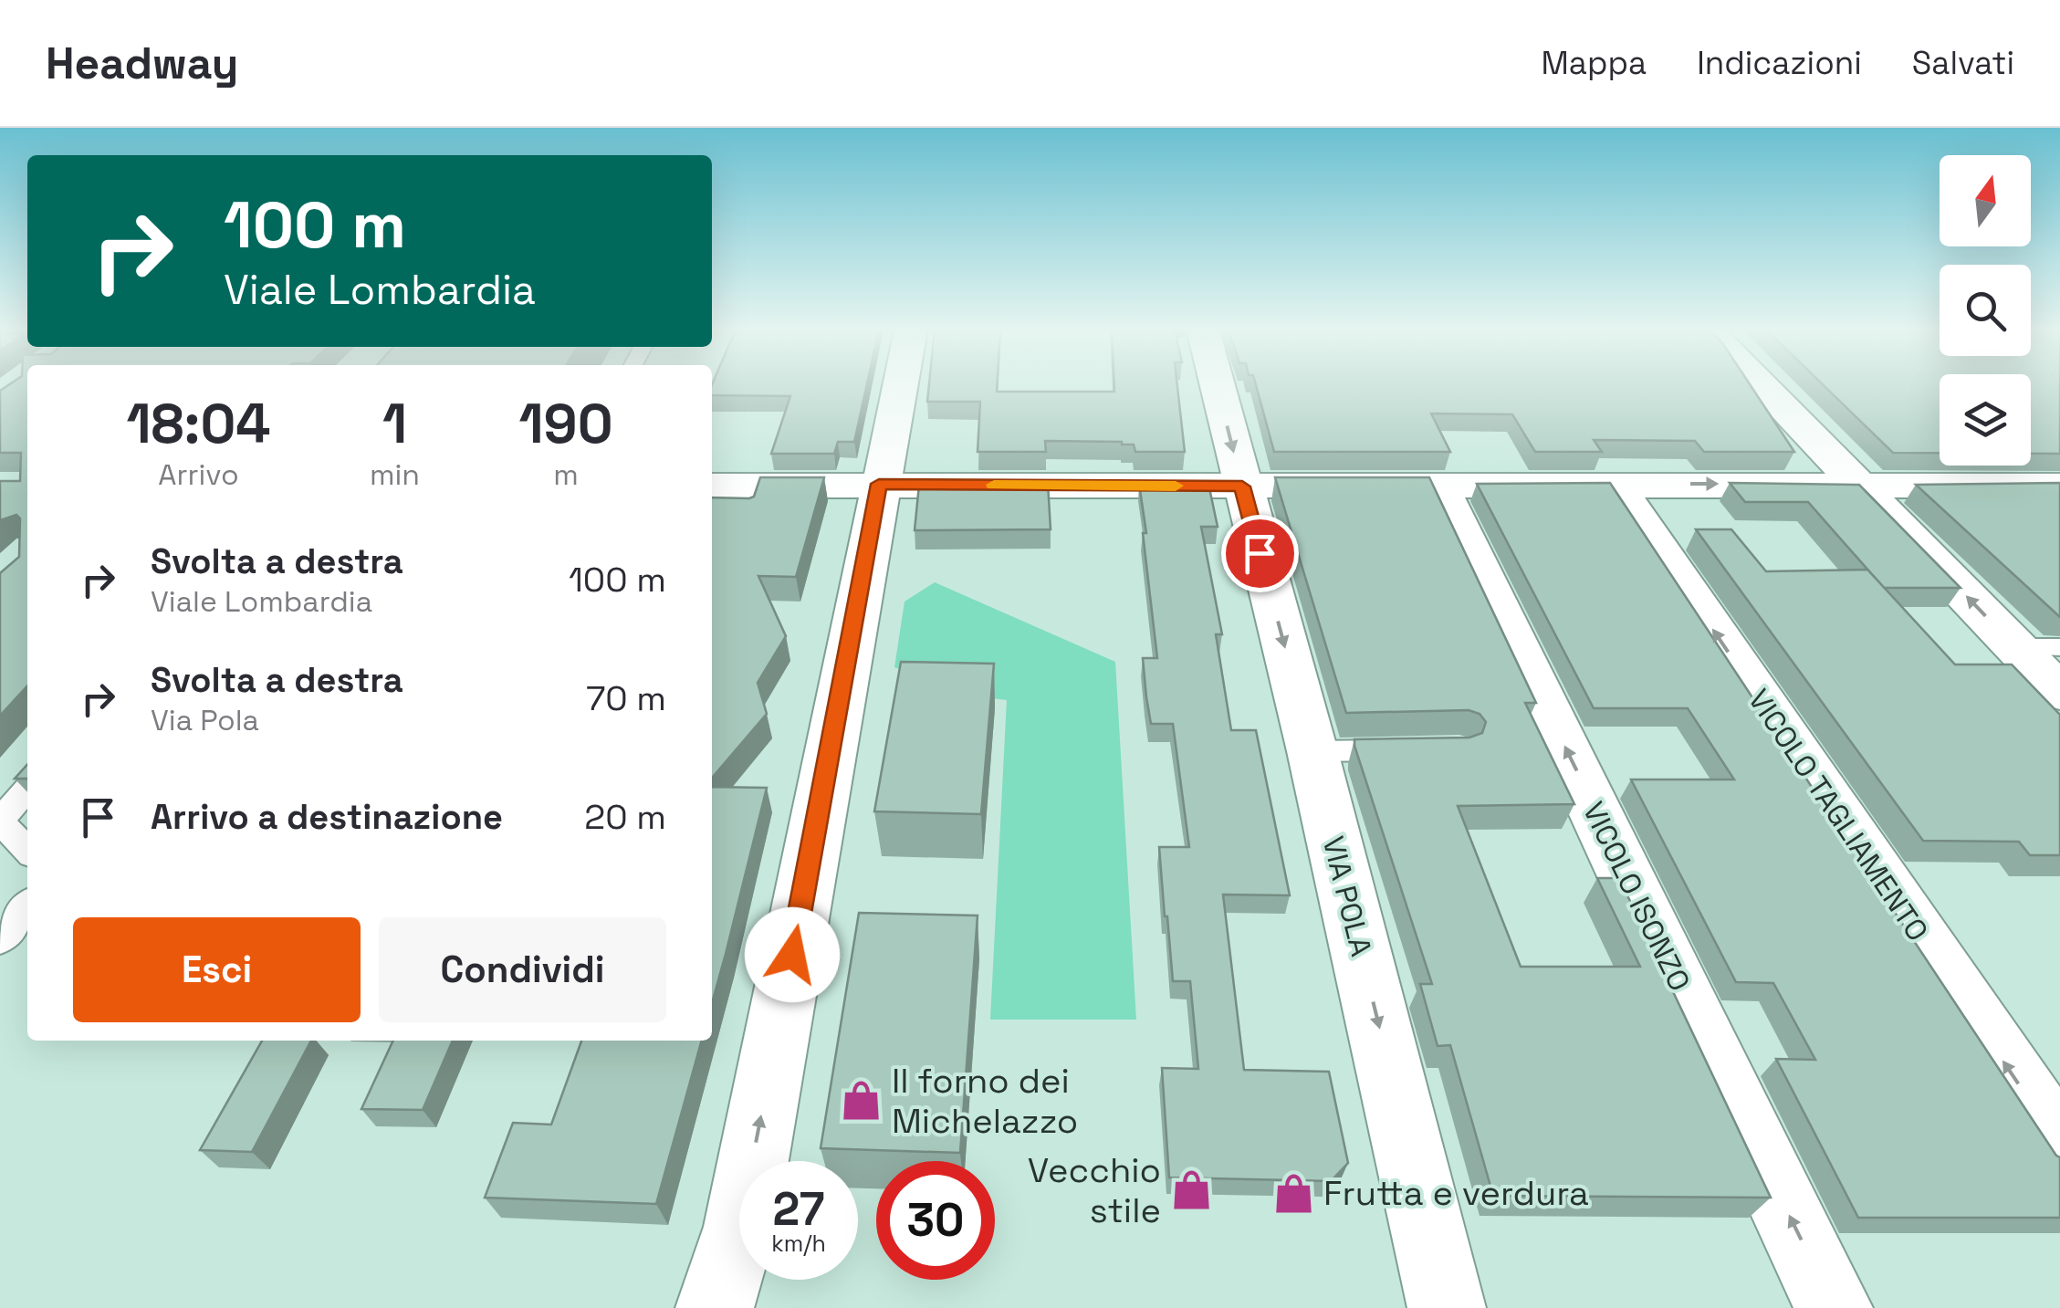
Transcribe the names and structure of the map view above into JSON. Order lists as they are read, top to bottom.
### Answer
{
  "streets": {
    "street": ["VICOLO TAGLIAMENTO", "VIA POLA", "VICOLO ISONZO"]
  },
  "one_way": ["VIA POLA"],
  "places": {
    "shop": ["Il forno dei Michelazzo", "Vecchio stile", "Frutta e verdura"]
  },
  "north": "top",
  "page": {
    "header": "Headway",
    "nav": ["Mappa", "Indicazioni", "Salvati"],
    "turn": ["100 m", "Viale Lombardia"],
    "eta": [
      "18:04",
      "Arrivo",
      "1",
      "min",
      "190",
      "m"
    ],
    "list": [
      {
        "name": "Svolta a destra",
        "note": "Viale Lombardia",
        "value": "100 m"
      },
      {
        "name": "Svolta a destra",
        "note": "Via Pola",
        "value": "70 m"
      },
      {
        "name": "Arrivo a destinazione",
        "value": "20 m"
      }
    ],
    "buttons": ["Esci", "Condividi"],
    "speed": "27 km/h",
    "limit": "30"
  }
}
